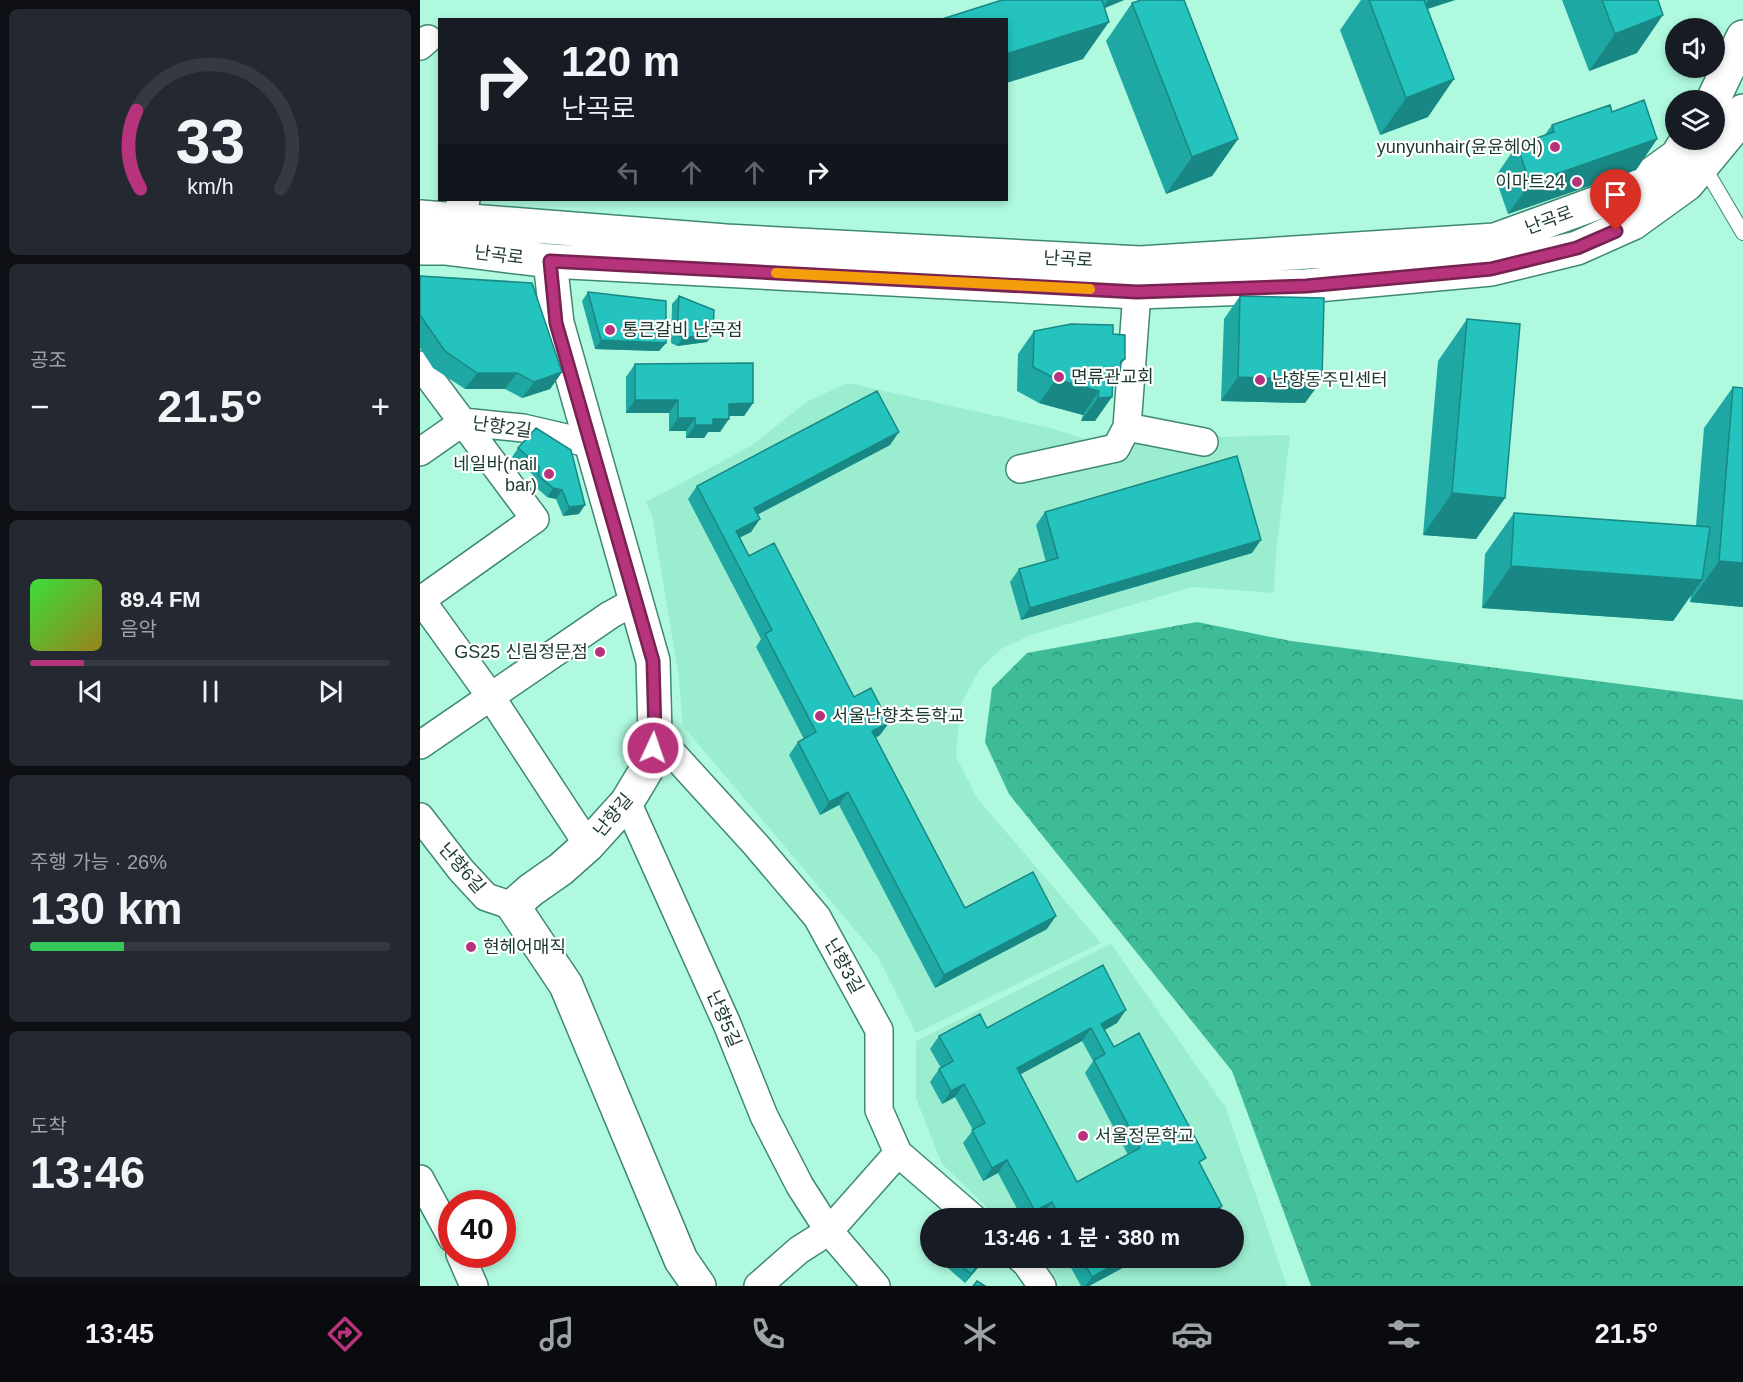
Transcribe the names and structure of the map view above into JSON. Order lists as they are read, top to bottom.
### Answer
{
  "streets": {
    "main road": ["난곡로", "난향길"],
    "street": [
      "난향2길",
      "난향6길",
      "난향3길",
      "난향5길"
    ]
  },
  "crossings": [
    ["난곡로", "난향길"],
    ["난향2길", "난향길"],
    ["난향길", "난향6길"],
    ["난향길", "난향3길"],
    ["난향길", "난향5길"]
  ],
  "places": [
    "yunyunhair(윤윤헤어)",
    "이마트24",
    "통큰갈비 난곡점",
    "면류관교회",
    "난향동주민센터",
    "네일바(nail bar)",
    "GS25 신림정문점",
    "서울난향초등학교",
    "현헤어매직",
    "서울정문학교"
  ],
  "page": {
    "turn": ["120 m", "난곡로"],
    "tile": [
      "공조",
      ["주행 가능 · 26%", "130 km"],
      ["도착", "13:46"]
    ],
    "heat": ["−", "21.5°", "+"],
    "song": ["89.4 FM", "음악"],
    "limit": "40",
    "trip": "13:46 · 1 분 · 380 m",
    "tabs": ["13:45", "21.5°"],
    "gauge": ["33", "km/h"]
  }
}
